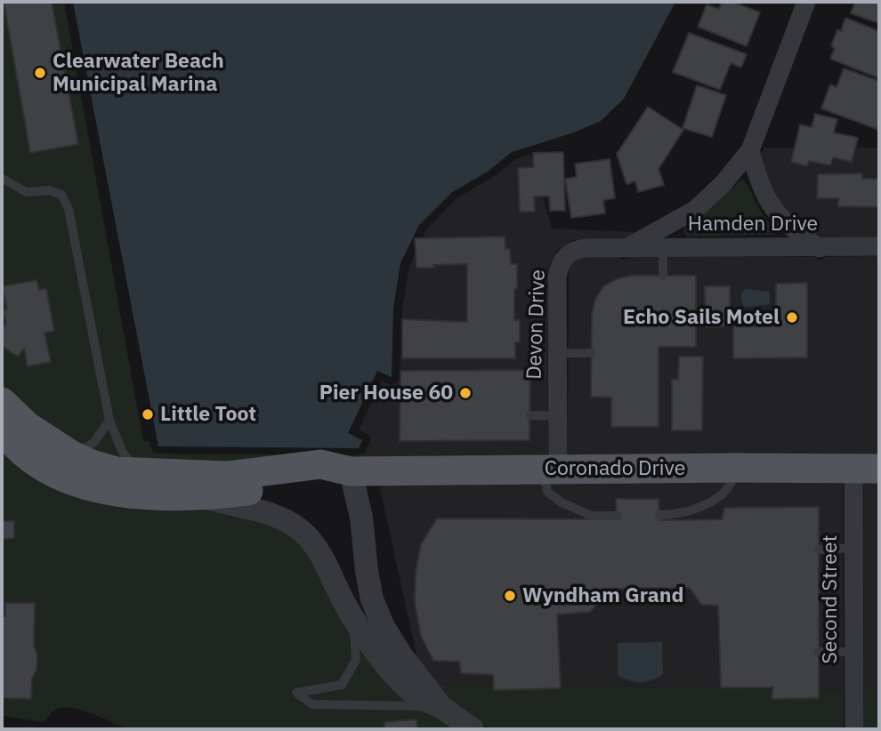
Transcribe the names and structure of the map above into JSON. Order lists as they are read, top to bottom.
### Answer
{
  "streets": {
    "main road": ["Coronado Drive"],
    "street": ["Hamden Drive", "Devon Drive", "Second Street"]
  },
  "crossings": [
    ["Hamden Drive", "Devon Drive"],
    ["Devon Drive", "Coronado Drive"],
    ["Coronado Drive", "Second Street"]
  ],
  "places": [
    "Clearwater Beach Municipal Marina",
    "Echo Sails Motel",
    "Pier House 60",
    "Little Toot",
    "Wyndham Grand"
  ]
}
